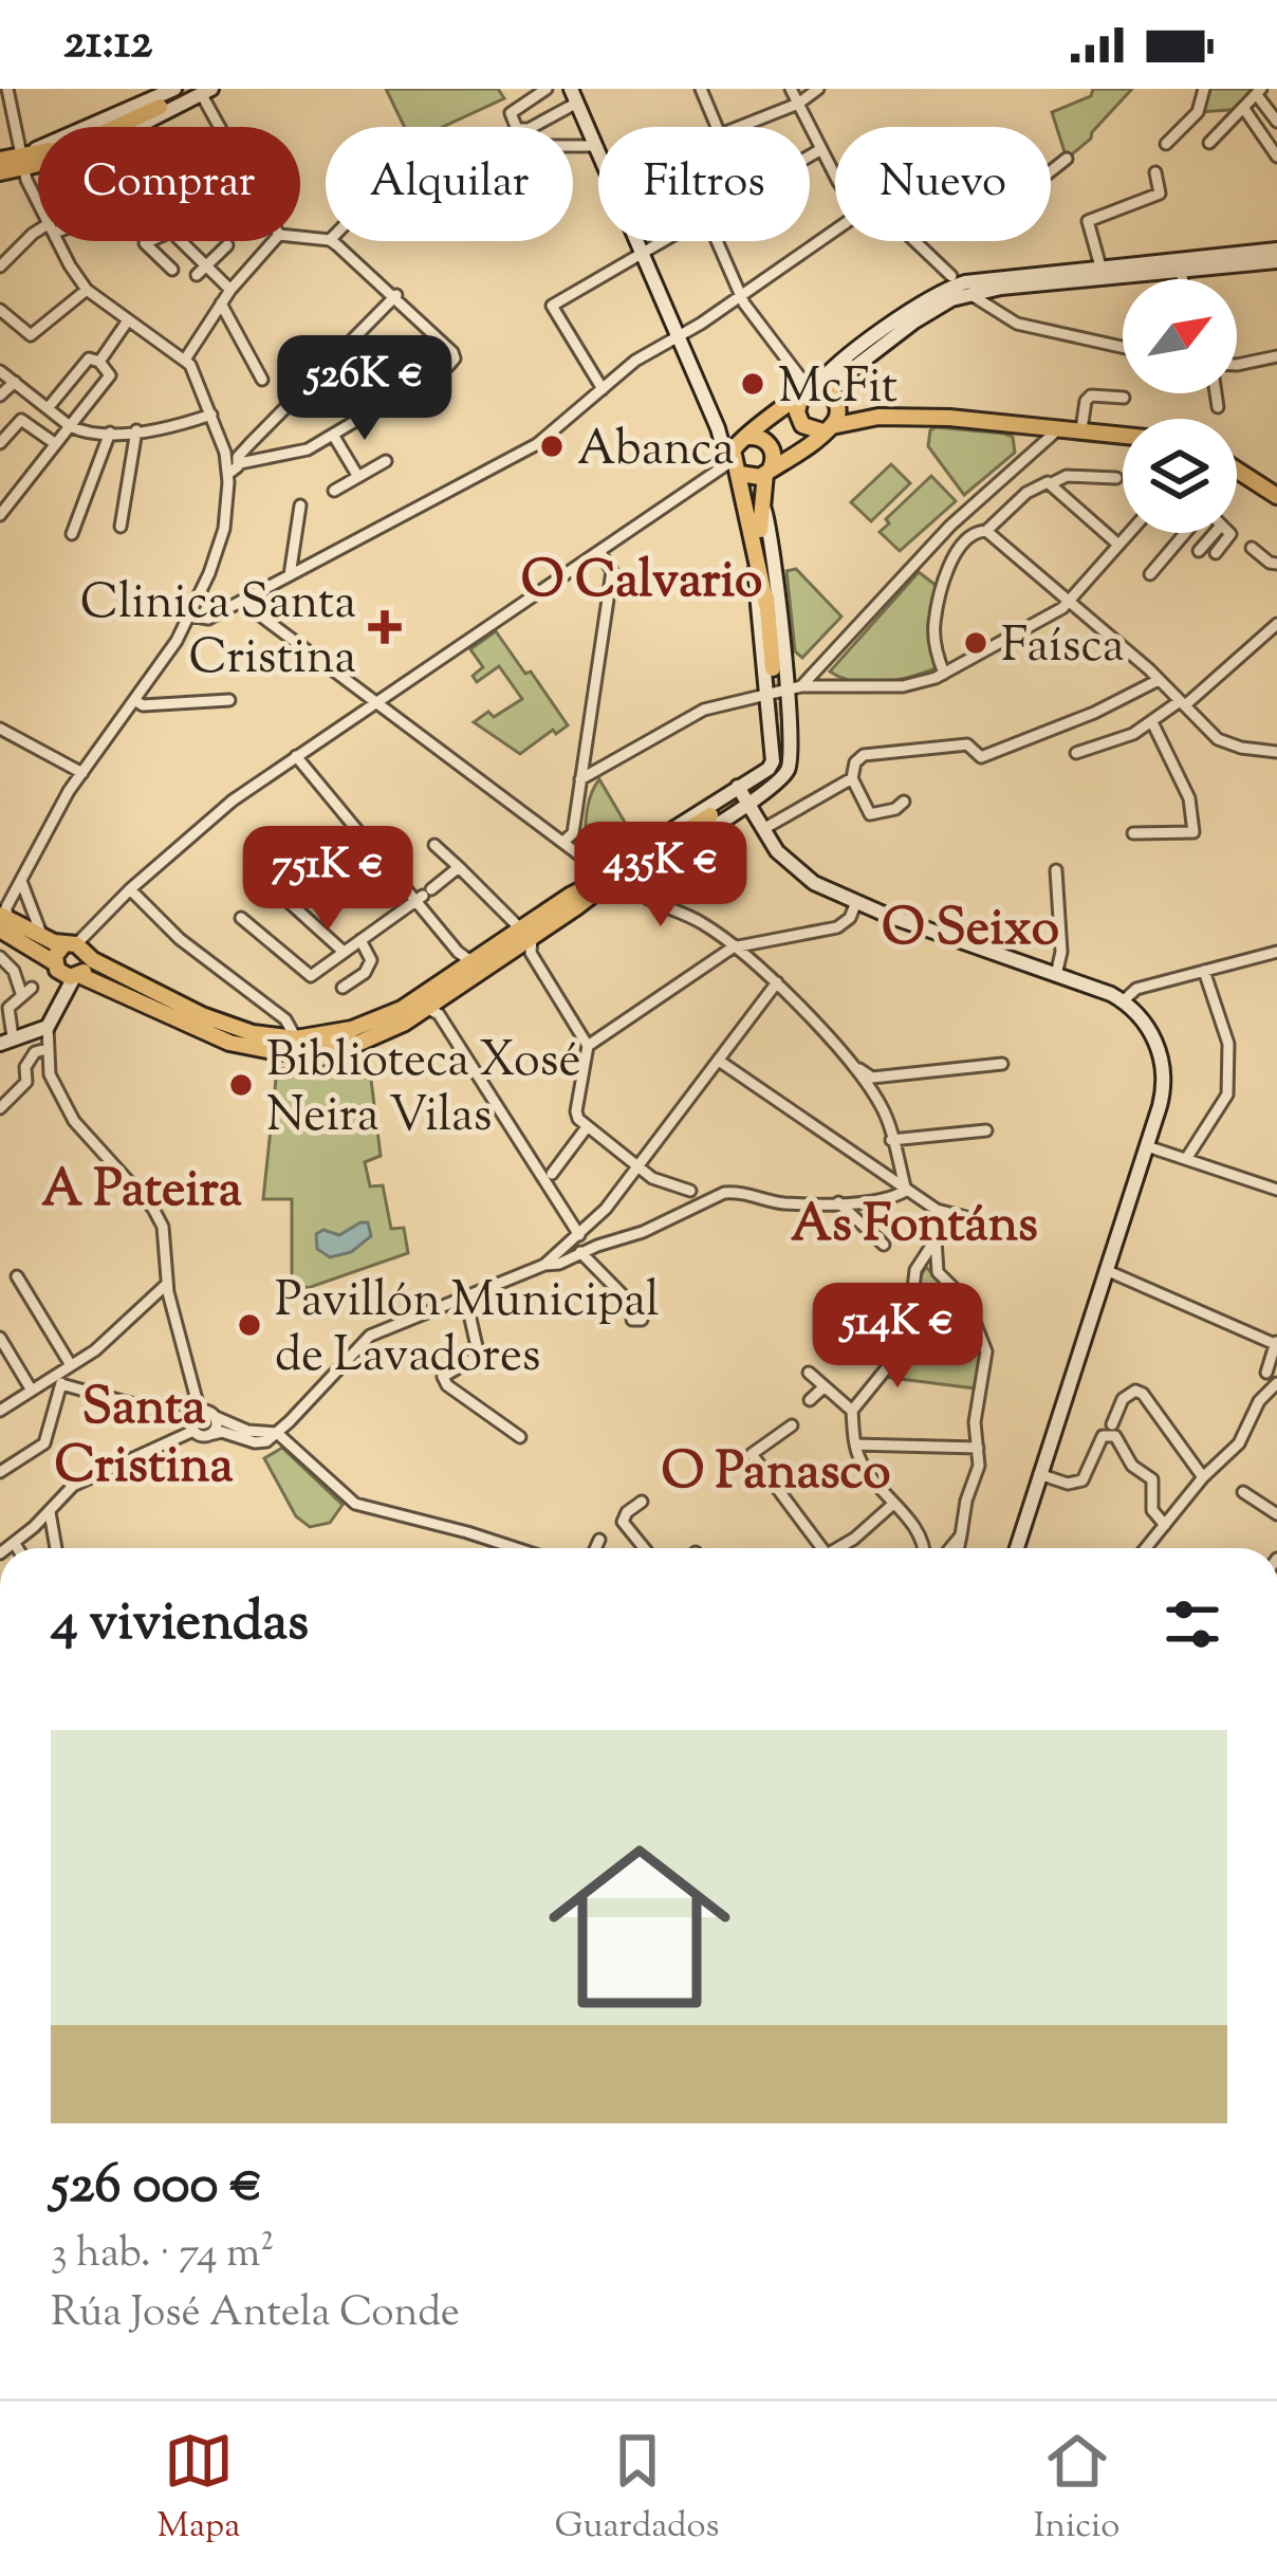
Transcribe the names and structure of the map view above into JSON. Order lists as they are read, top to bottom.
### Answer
{
  "districts": [
    "O Calvario",
    "O Seixo",
    "A Pateira",
    "As Fontáns",
    "Santa Cristina",
    "O Panasco"
  ],
  "places": {
    "other": [
      "McFit",
      "Abanca",
      "Faísca",
      "Biblioteca Xosé Neira Vilas",
      "Pavillón Municipal de Lavadores"
    ],
    "health": ["Clinica Santa Cristina"]
  },
  "north": "top right",
  "page": {
    "status": "21:12",
    "chip": [
      "Comprar",
      "Alquilar",
      "Filtros",
      "Nuevo"
    ],
    "price": [
      "526K €",
      "435K €",
      "751K €",
      "514K €"
    ],
    "heading": "4 viviendas",
    "list": [
      {
        "name": "526 000 €",
        "note": "3 hab. · 74 m² · Rúa José Antela Conde"
      }
    ],
    "tabs": ["Mapa", "Guardados", "Inicio"]
  }
}
